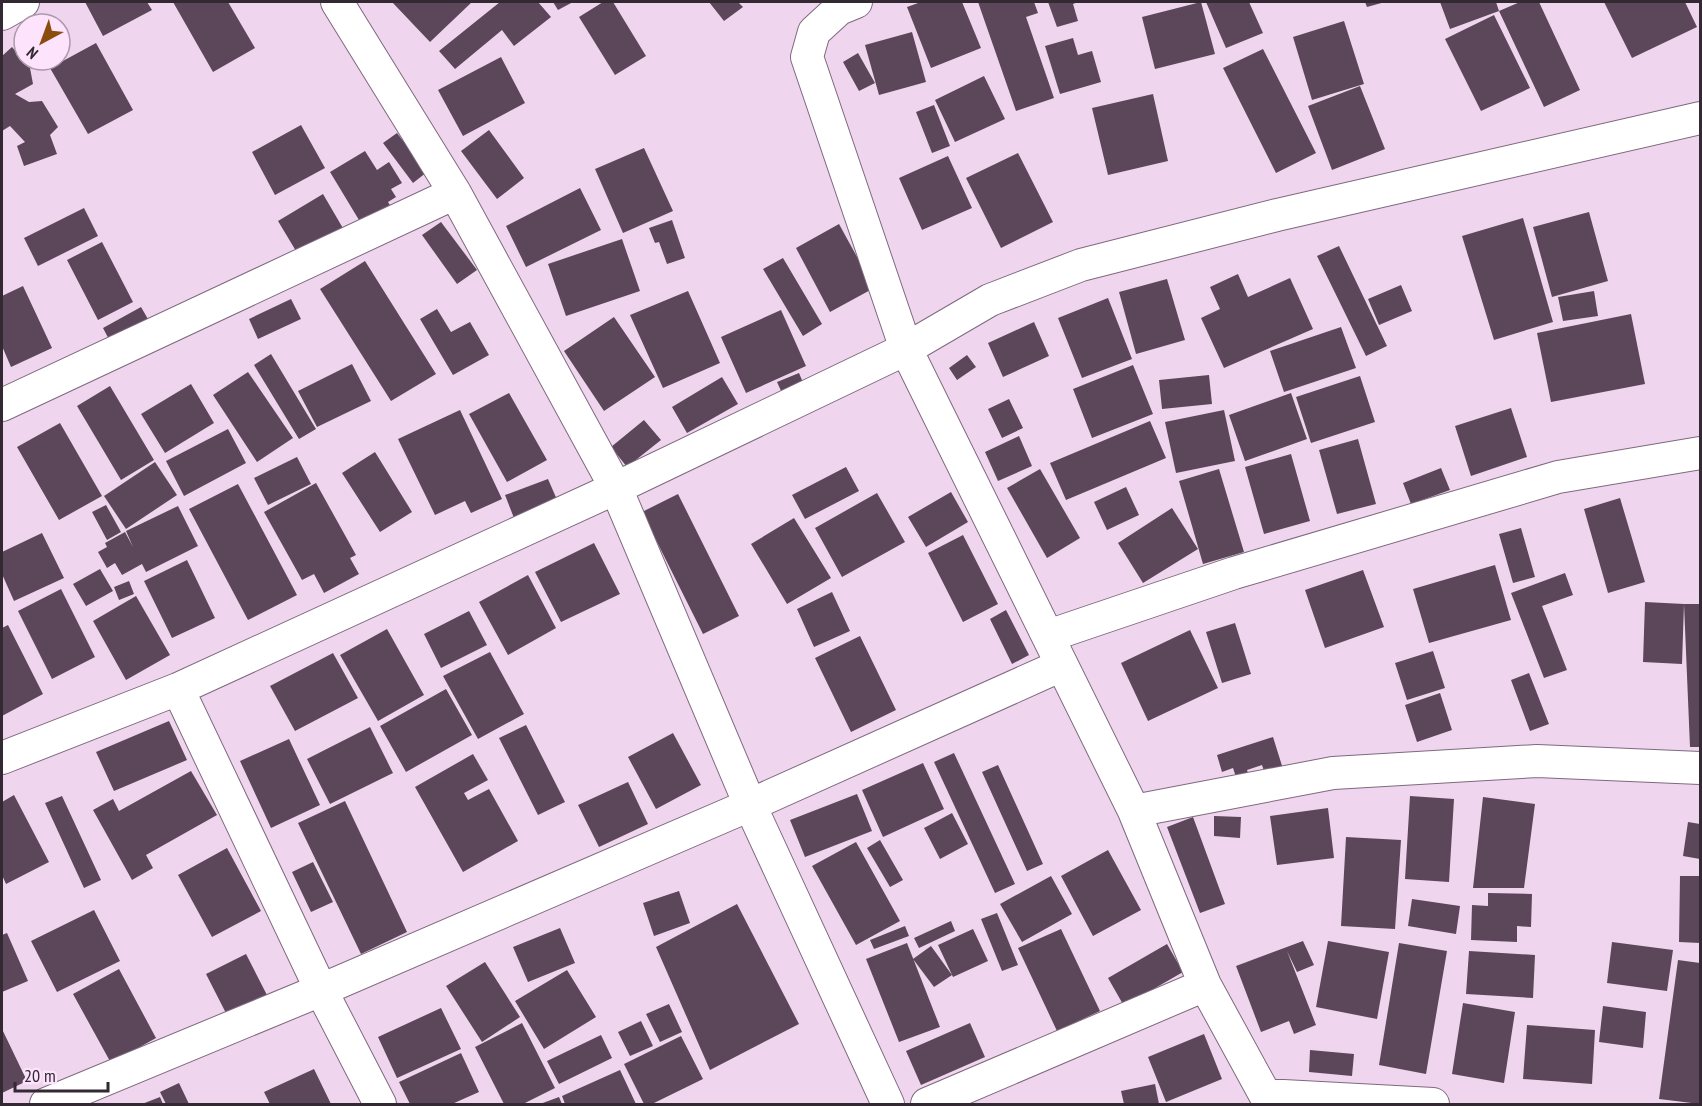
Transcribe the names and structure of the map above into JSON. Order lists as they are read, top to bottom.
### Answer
{
  "scale_bar": "20 m",
  "north": "bottom left"
}
